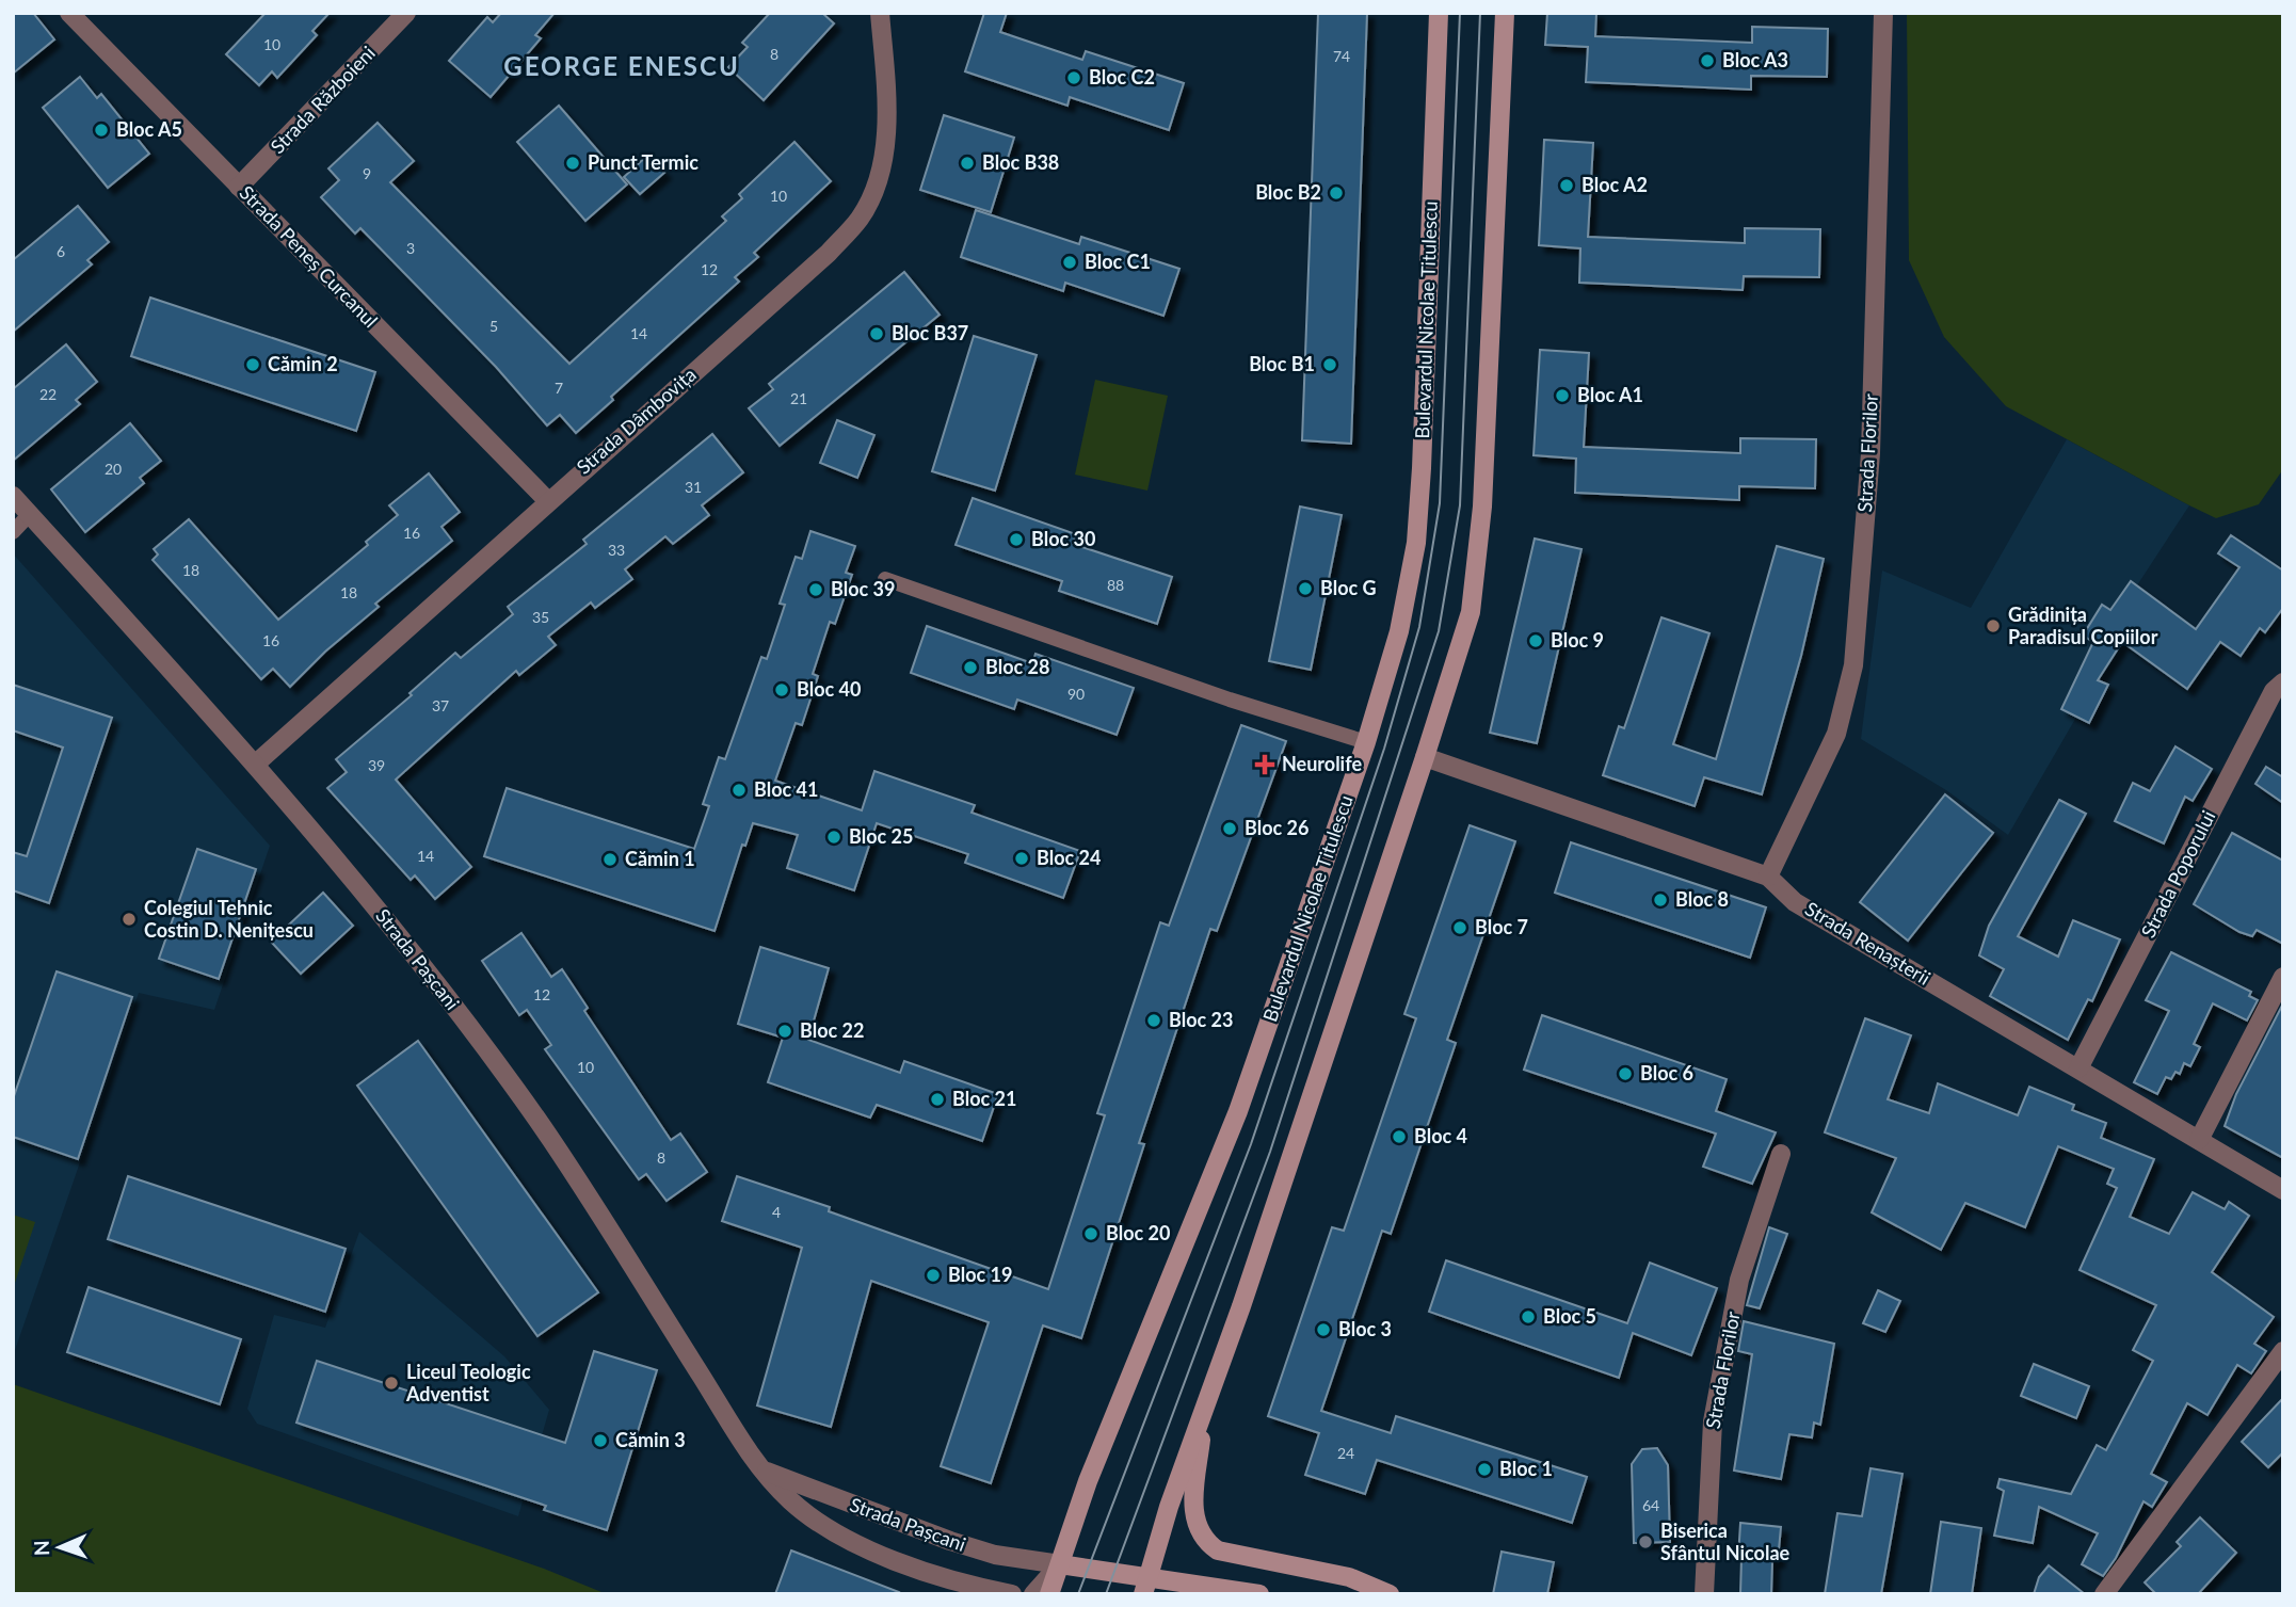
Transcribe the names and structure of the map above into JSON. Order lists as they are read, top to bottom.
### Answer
{
  "streets": {
    "main road": ["Bulevardul Nicolae Titulescu"],
    "street": [
      "Strada Războieni",
      "Strada Peneș Curcanul",
      "Strada Dâmbovița",
      "Strada Florilor",
      "Strada Poporului",
      "Strada Renașterii",
      "Strada Pașcani"
    ]
  },
  "crossings": [
    ["Strada Războieni", "Strada Peneș Curcanul"],
    ["Strada Peneș Curcanul", "Strada Dâmbovița"],
    ["Bulevardul Nicolae Titulescu", "Strada Pașcani"],
    ["Strada Dâmbovița", "Strada Pașcani"],
    ["Strada Florilor", "Strada Renașterii"],
    ["Strada Poporului", "Strada Renașterii"]
  ],
  "districts": ["GEORGE ENESCU"],
  "places": {
    "other": [
      "Bloc A3",
      "Bloc C2",
      "Bloc A5",
      "Punct Termic",
      "Bloc B38",
      "Bloc A2",
      "Bloc B2",
      "Bloc C1",
      "Bloc B37",
      "Cămin 2",
      "Bloc B1",
      "Bloc A1",
      "Bloc 30",
      "Bloc G",
      "Bloc 39",
      "Grădinița Paradisul Copiilor",
      "Bloc 9",
      "Bloc 28",
      "Bloc 40",
      "Bloc 41",
      "Bloc 26",
      "Bloc 25",
      "Bloc 24",
      "Cămin 1",
      "Bloc 8",
      "Colegiul Tehnic Costin D. Nenițescu",
      "Bloc 7",
      "Bloc 23",
      "Bloc 22",
      "Bloc 6",
      "Bloc 21",
      "Bloc 4",
      "Bloc 20",
      "Bloc 19",
      "Bloc 5",
      "Bloc 3",
      "Liceul Teologic Adventist",
      "Cămin 3",
      "Bloc 1",
      "Biserica Sfântul Nicolae"
    ],
    "health": ["Neurolife"]
  },
  "house_numbers": [
    "10",
    "8",
    "74",
    "9",
    "10",
    "3",
    "6",
    "12",
    "5",
    "14",
    "7",
    "22",
    "21",
    "20",
    "31",
    "16",
    "33",
    "18",
    "88",
    "18",
    "35",
    "16",
    "90",
    "37",
    "39",
    "14",
    "12",
    "10",
    "8",
    "4",
    "24",
    "64"
  ],
  "north": "left"
}
